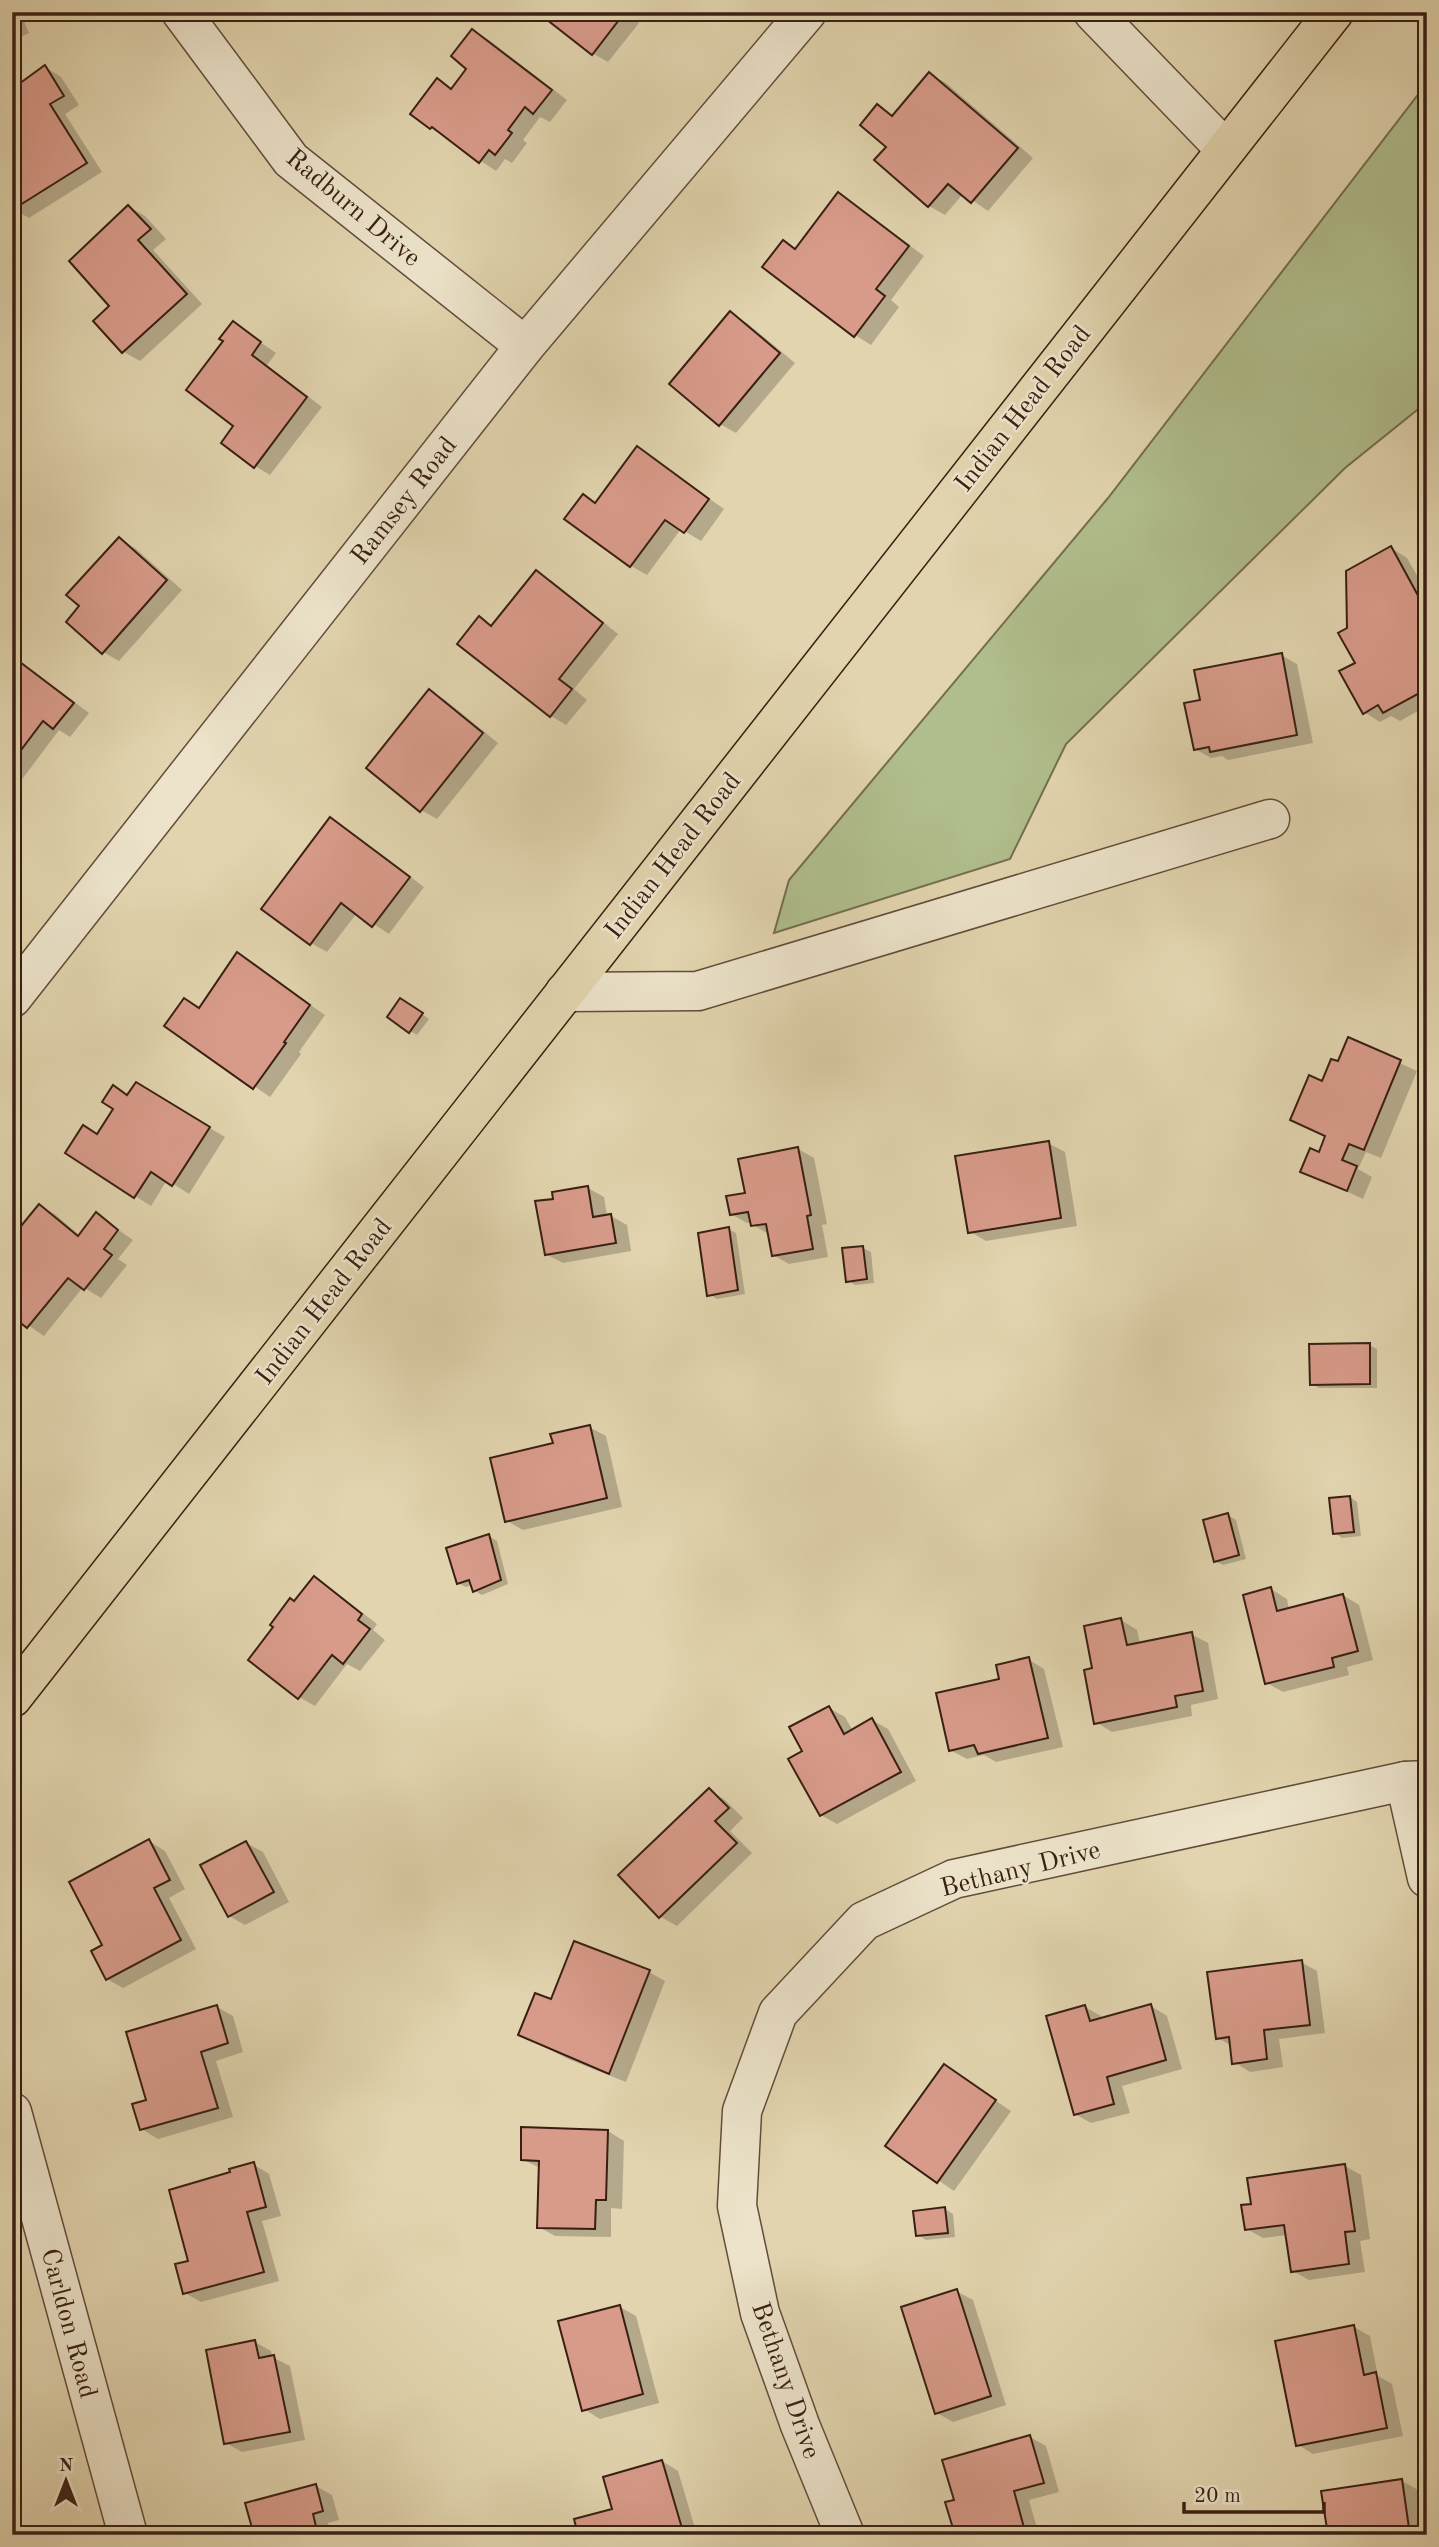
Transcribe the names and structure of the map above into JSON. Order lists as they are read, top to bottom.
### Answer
{
  "streets": {
    "main road": ["Indian Head Road"],
    "street": [
      "Radburn Drive",
      "Ramsey Road",
      "Bethany Drive",
      "Carldon Road"
    ]
  },
  "crossings": [
    ["Radburn Drive", "Ramsey Road"]
  ],
  "scale_bar": "20 m",
  "north": "top"
}
